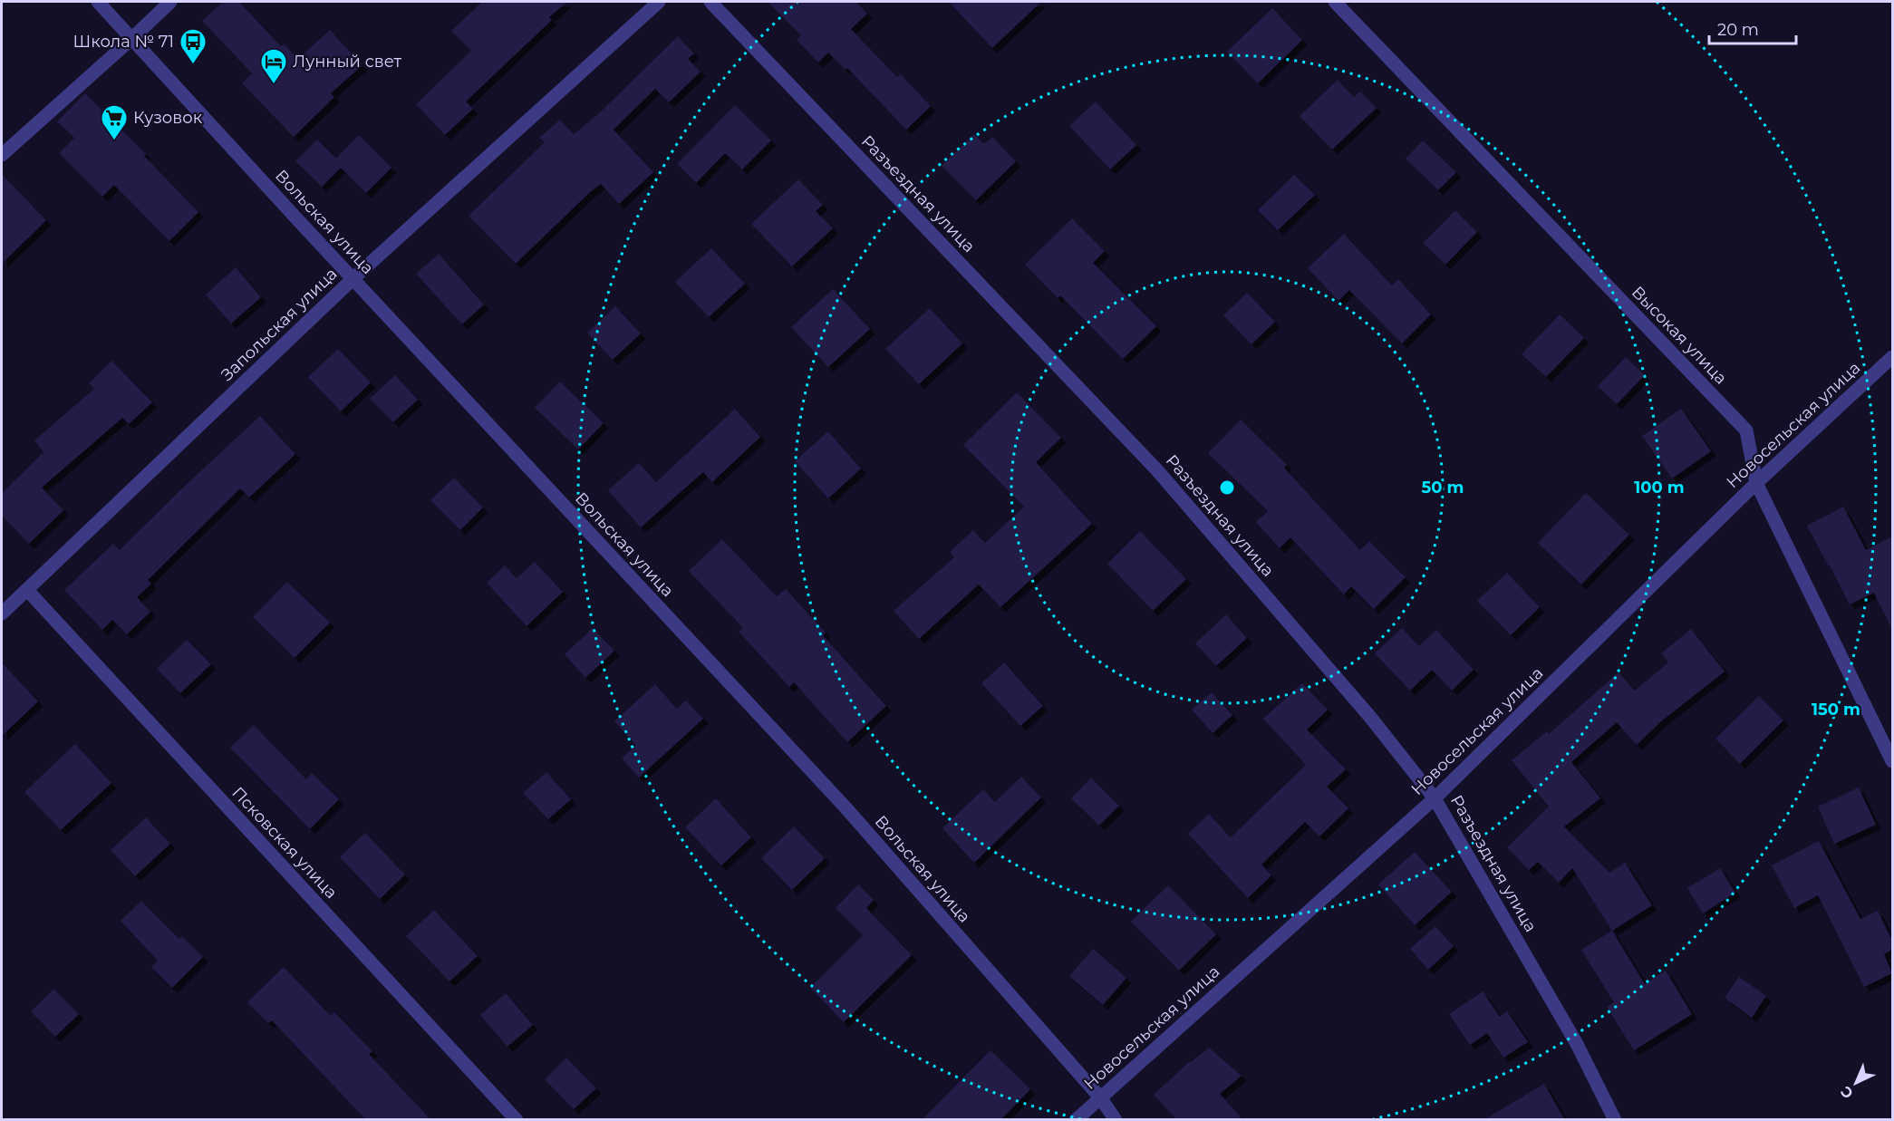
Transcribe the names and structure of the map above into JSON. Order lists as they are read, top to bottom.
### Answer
{
  "streets": {
    "street": [
      "Разъездная улица",
      "Вольская улица",
      "Запольская улица",
      "Высокая улица",
      "Новосельская улица",
      "Псковская улица"
    ]
  },
  "crossings": [
    ["Разъездная улица", "Новосельская улица"],
    ["Вольская улица", "Запольская улица"],
    ["Вольская улица", "Новосельская улица"],
    ["Запольская улица", "Псковская улица"],
    ["Высокая улица", "Новосельская улица"]
  ],
  "places": {
    "bus stop": ["Школа № 71"],
    "hotel": ["Лунный свет"],
    "supermarket": ["Кузовок"]
  },
  "scale_bar": "20 m",
  "north": "bottom left",
  "rings": ["50 m", "100 m", "150 m"]
}
